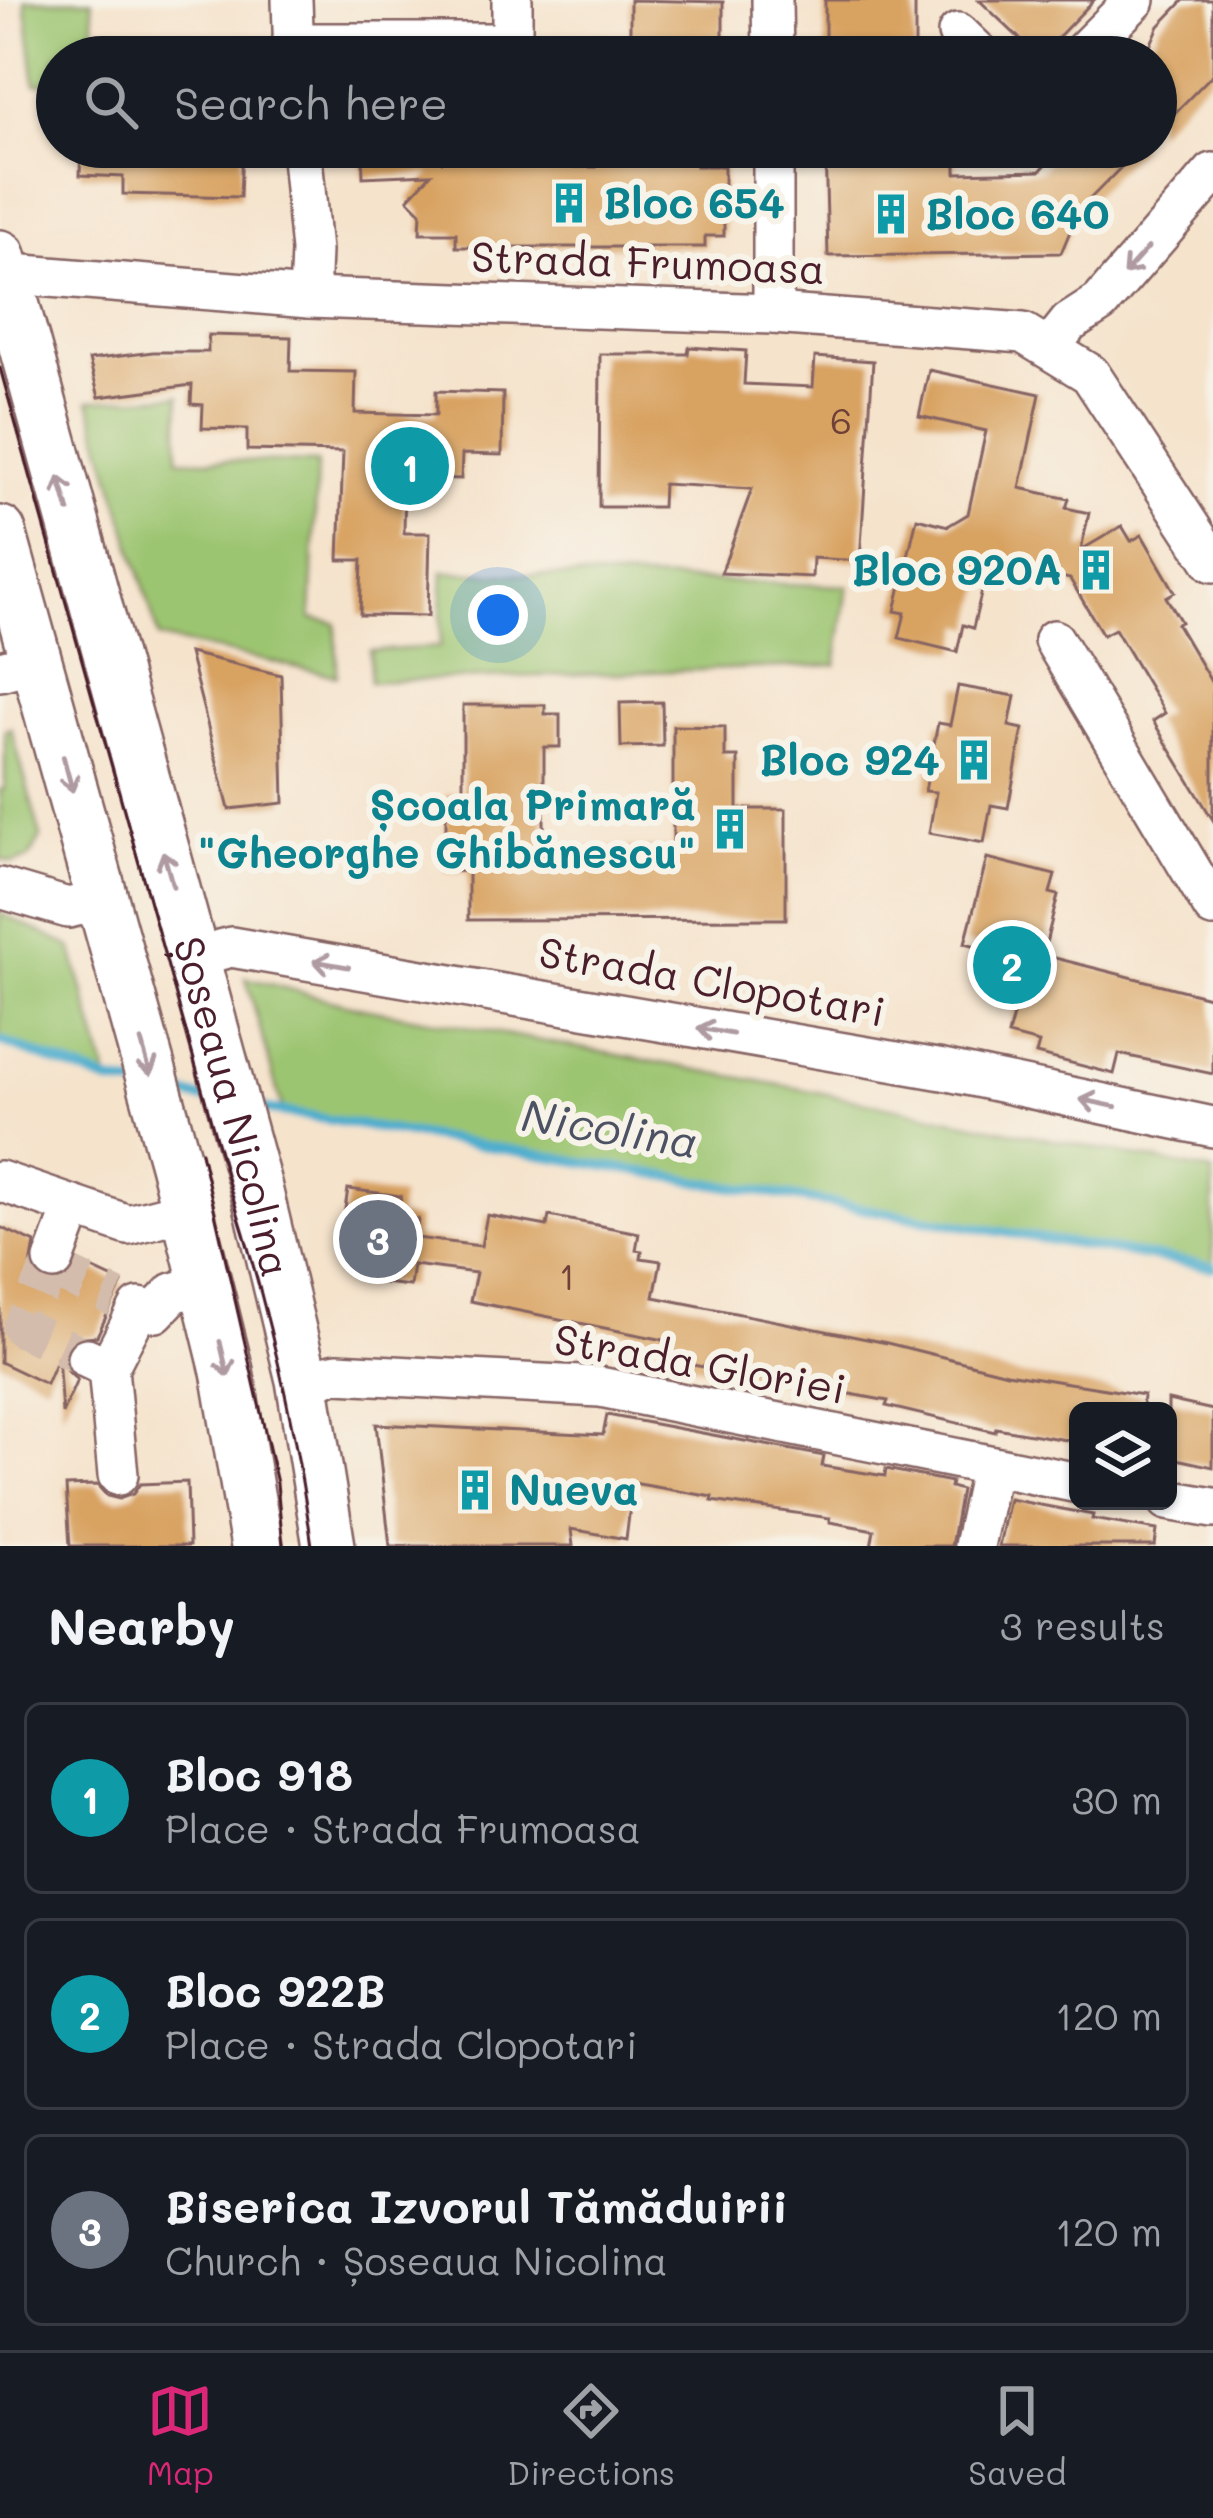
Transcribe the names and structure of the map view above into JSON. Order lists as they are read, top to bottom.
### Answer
{
  "streets": {
    "main road": ["Șoseaua Nicolina"],
    "street": ["Strada Frumoasa", "Strada Clopotari", "Strada Gloriei"]
  },
  "crossings": [
    ["Strada Frumoasa", "Șoseaua Nicolina"],
    ["Strada Clopotari", "Șoseaua Nicolina"],
    ["Șoseaua Nicolina", "Strada Gloriei"]
  ],
  "one_way": ["Strada Clopotari"],
  "water": ["Nicolina"],
  "places": {
    "building": [
      "Bloc 654",
      "Bloc 640",
      "Bloc 920A",
      "Bloc 924",
      "Școala Primară \"Gheorghe Ghibănescu\"",
      "Nueva"
    ]
  },
  "house_numbers": ["6", "1"],
  "page": {
    "search": "Search here",
    "pins": ["1", "2", "3"],
    "heading": ["Nearby", "3 results"],
    "list": [
      {
        "mark": "1",
        "name": "Bloc 918",
        "note": "Place · Strada Frumoasa",
        "value": "30 m"
      },
      {
        "mark": "2",
        "name": "Bloc 922B",
        "note": "Place · Strada Clopotari",
        "value": "120 m"
      },
      {
        "mark": "3",
        "name": "Biserica Izvorul Tămăduirii",
        "note": "Church · Șoseaua Nicolina",
        "value": "120 m"
      }
    ],
    "nav": ["Map", "Directions", "Saved"]
  }
}
